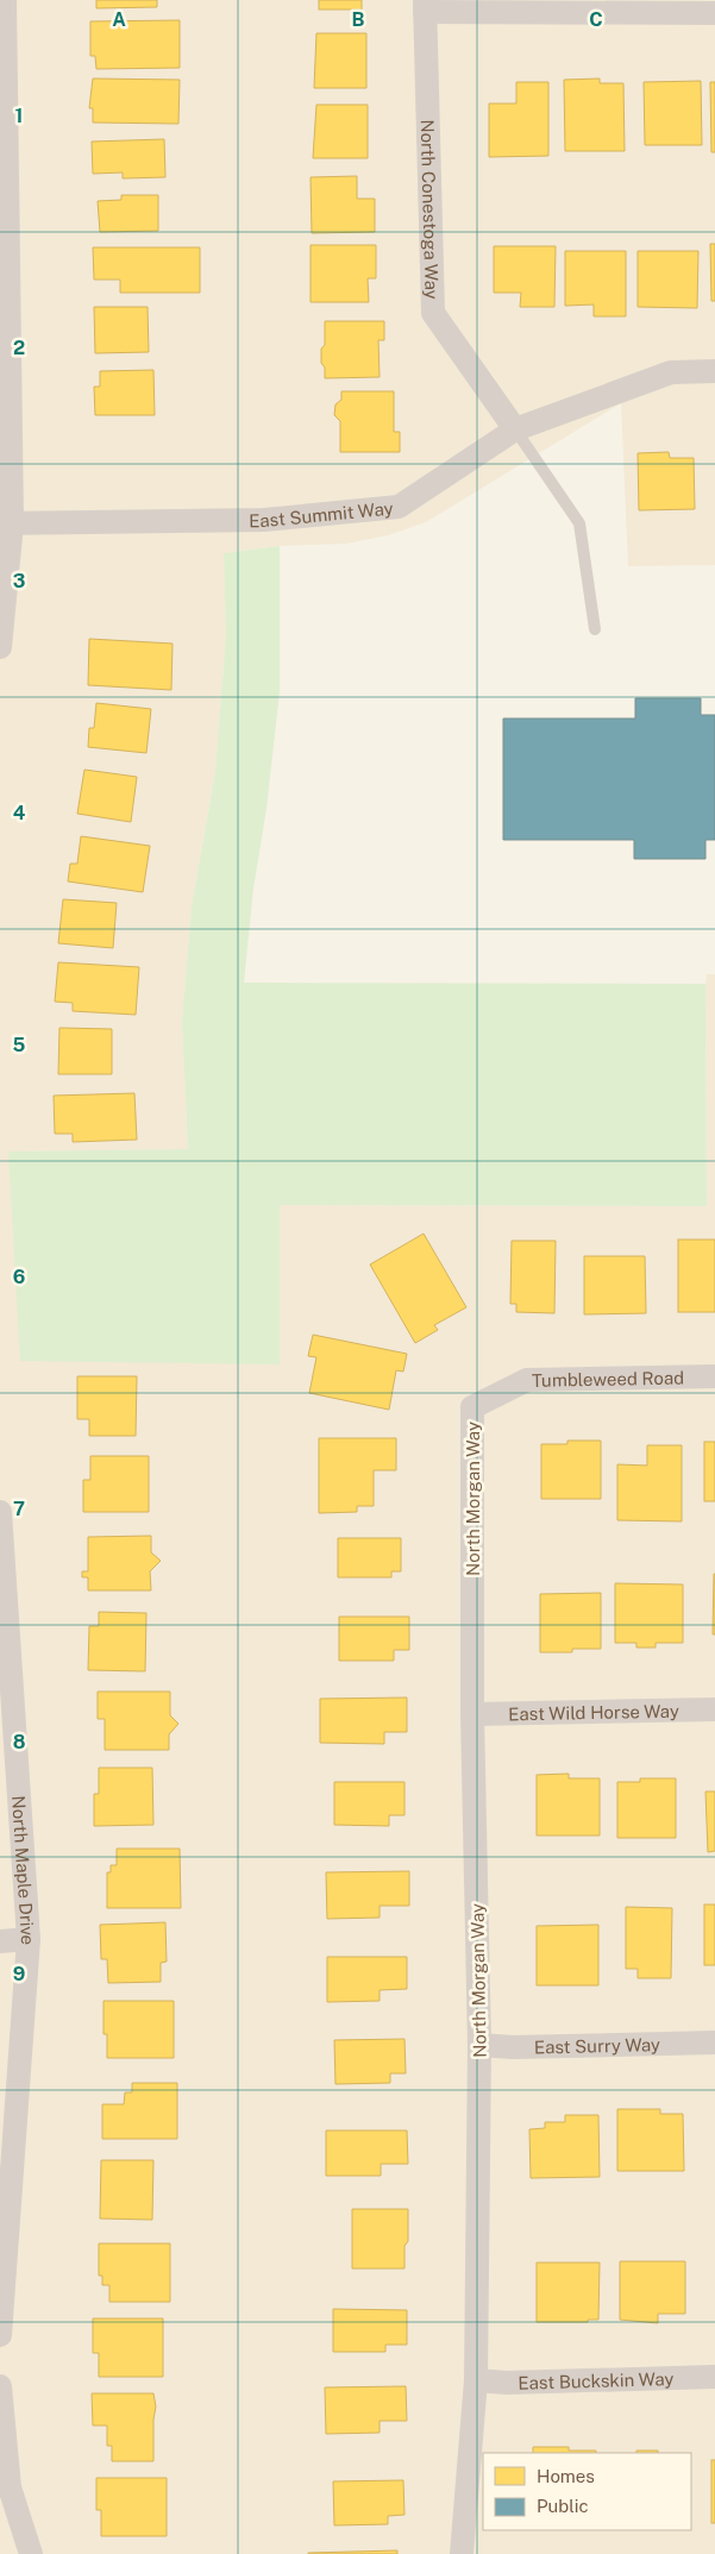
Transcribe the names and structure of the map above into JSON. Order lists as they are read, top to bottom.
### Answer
{
  "streets": {
    "street": [
      "North Conestoga Way",
      "East Summit Way",
      "Tumbleweed Road",
      "North Morgan Way",
      "East Wild Horse Way",
      "North Maple Drive",
      "East Surry Way",
      "East Buckskin Way"
    ]
  },
  "crossings": [
    ["North Conestoga Way", "East Summit Way"],
    ["Tumbleweed Road", "North Morgan Way"],
    ["North Morgan Way", "East Wild Horse Way"],
    ["North Morgan Way", "East Surry Way"],
    ["North Morgan Way", "East Buckskin Way"]
  ],
  "legend": ["Homes", "Public"],
  "grid": {
    "columns": ["A", "B", "C"],
    "rows": [
      "1",
      "2",
      "3",
      "4",
      "5",
      "6",
      "7",
      "8",
      "9"
    ]
  }
}
